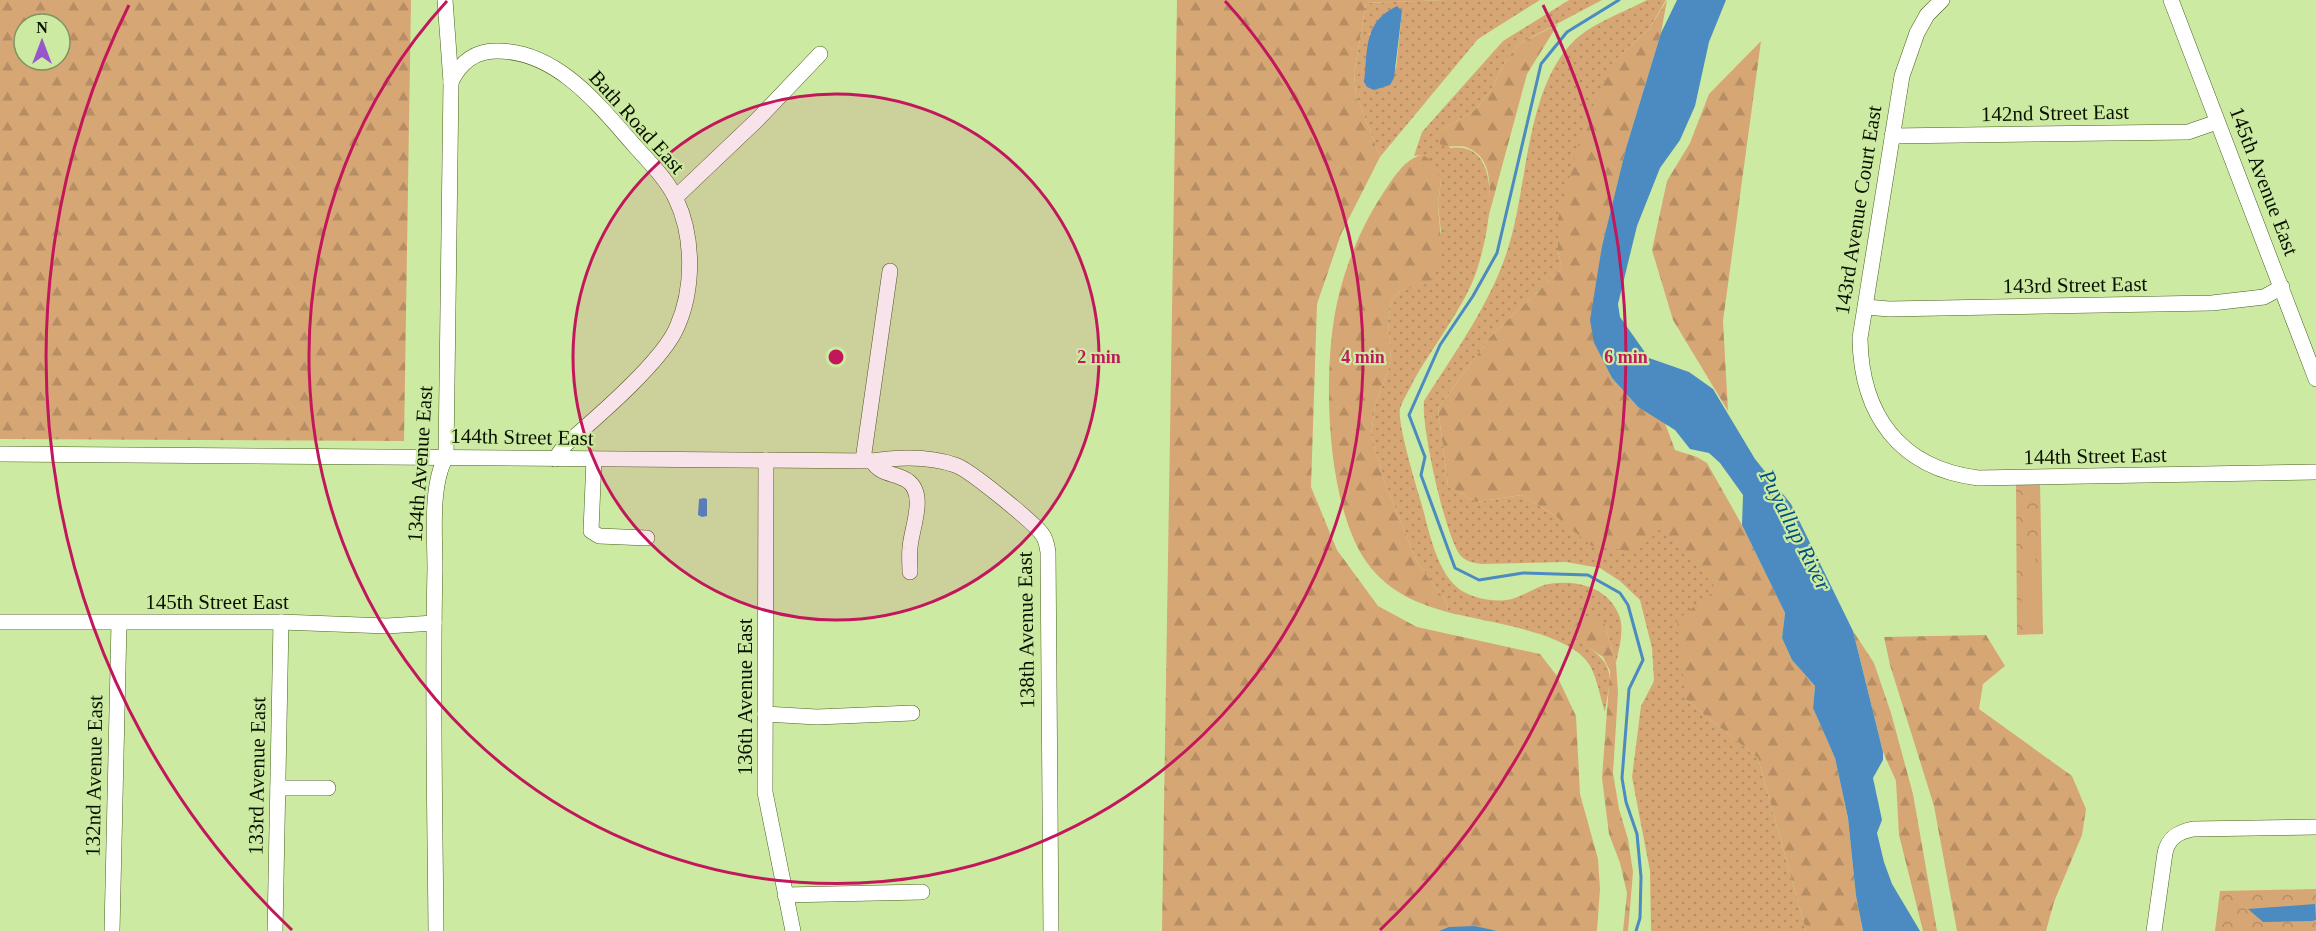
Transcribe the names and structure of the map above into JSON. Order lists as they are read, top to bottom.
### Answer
{
  "streets": {
    "street": [
      "142nd Street East",
      "Bath Road East",
      "145th Avenue East",
      "143rd Avenue Court East",
      "143rd Street East",
      "144th Street East",
      "134th Avenue East",
      "145th Street East",
      "138th Avenue East",
      "136th Avenue East",
      "132nd Avenue East",
      "133rd Avenue East"
    ]
  },
  "crossings": [
    ["142nd Street East", "145th Avenue East"],
    ["142nd Street East", "143rd Avenue Court East"],
    ["Bath Road East", "144th Street East"],
    ["Bath Road East", "134th Avenue East"],
    ["145th Avenue East", "143rd Street East"],
    ["143rd Avenue Court East", "143rd Street East"],
    ["143rd Avenue Court East", "144th Street East"],
    ["144th Street East", "134th Avenue East"],
    ["144th Street East", "138th Avenue East"],
    ["144th Street East", "136th Avenue East"],
    ["134th Avenue East", "145th Street East"],
    ["145th Street East", "132nd Avenue East"],
    ["145th Street East", "133rd Avenue East"]
  ],
  "water": ["Puyallup River"],
  "north": "top",
  "rings": ["2 min", "4 min", "6 min"]
}
